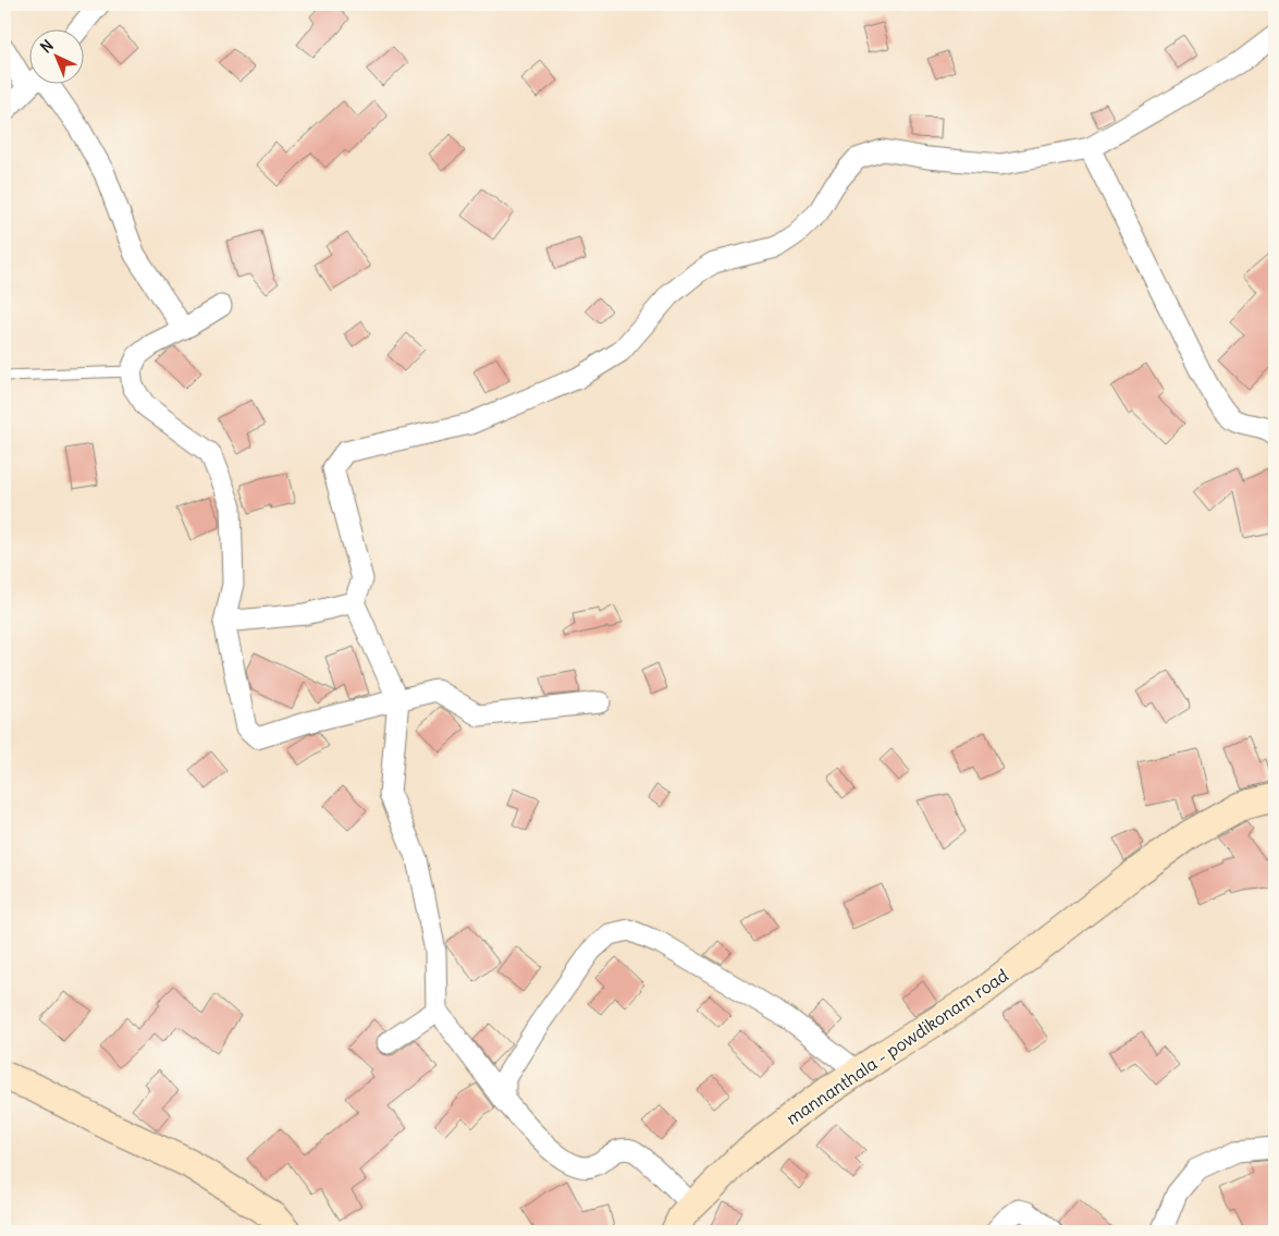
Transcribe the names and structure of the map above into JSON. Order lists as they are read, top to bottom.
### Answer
{
  "streets": {
    "main road": ["mannanthala - powdikonam road"]
  },
  "north": "top left"
}
